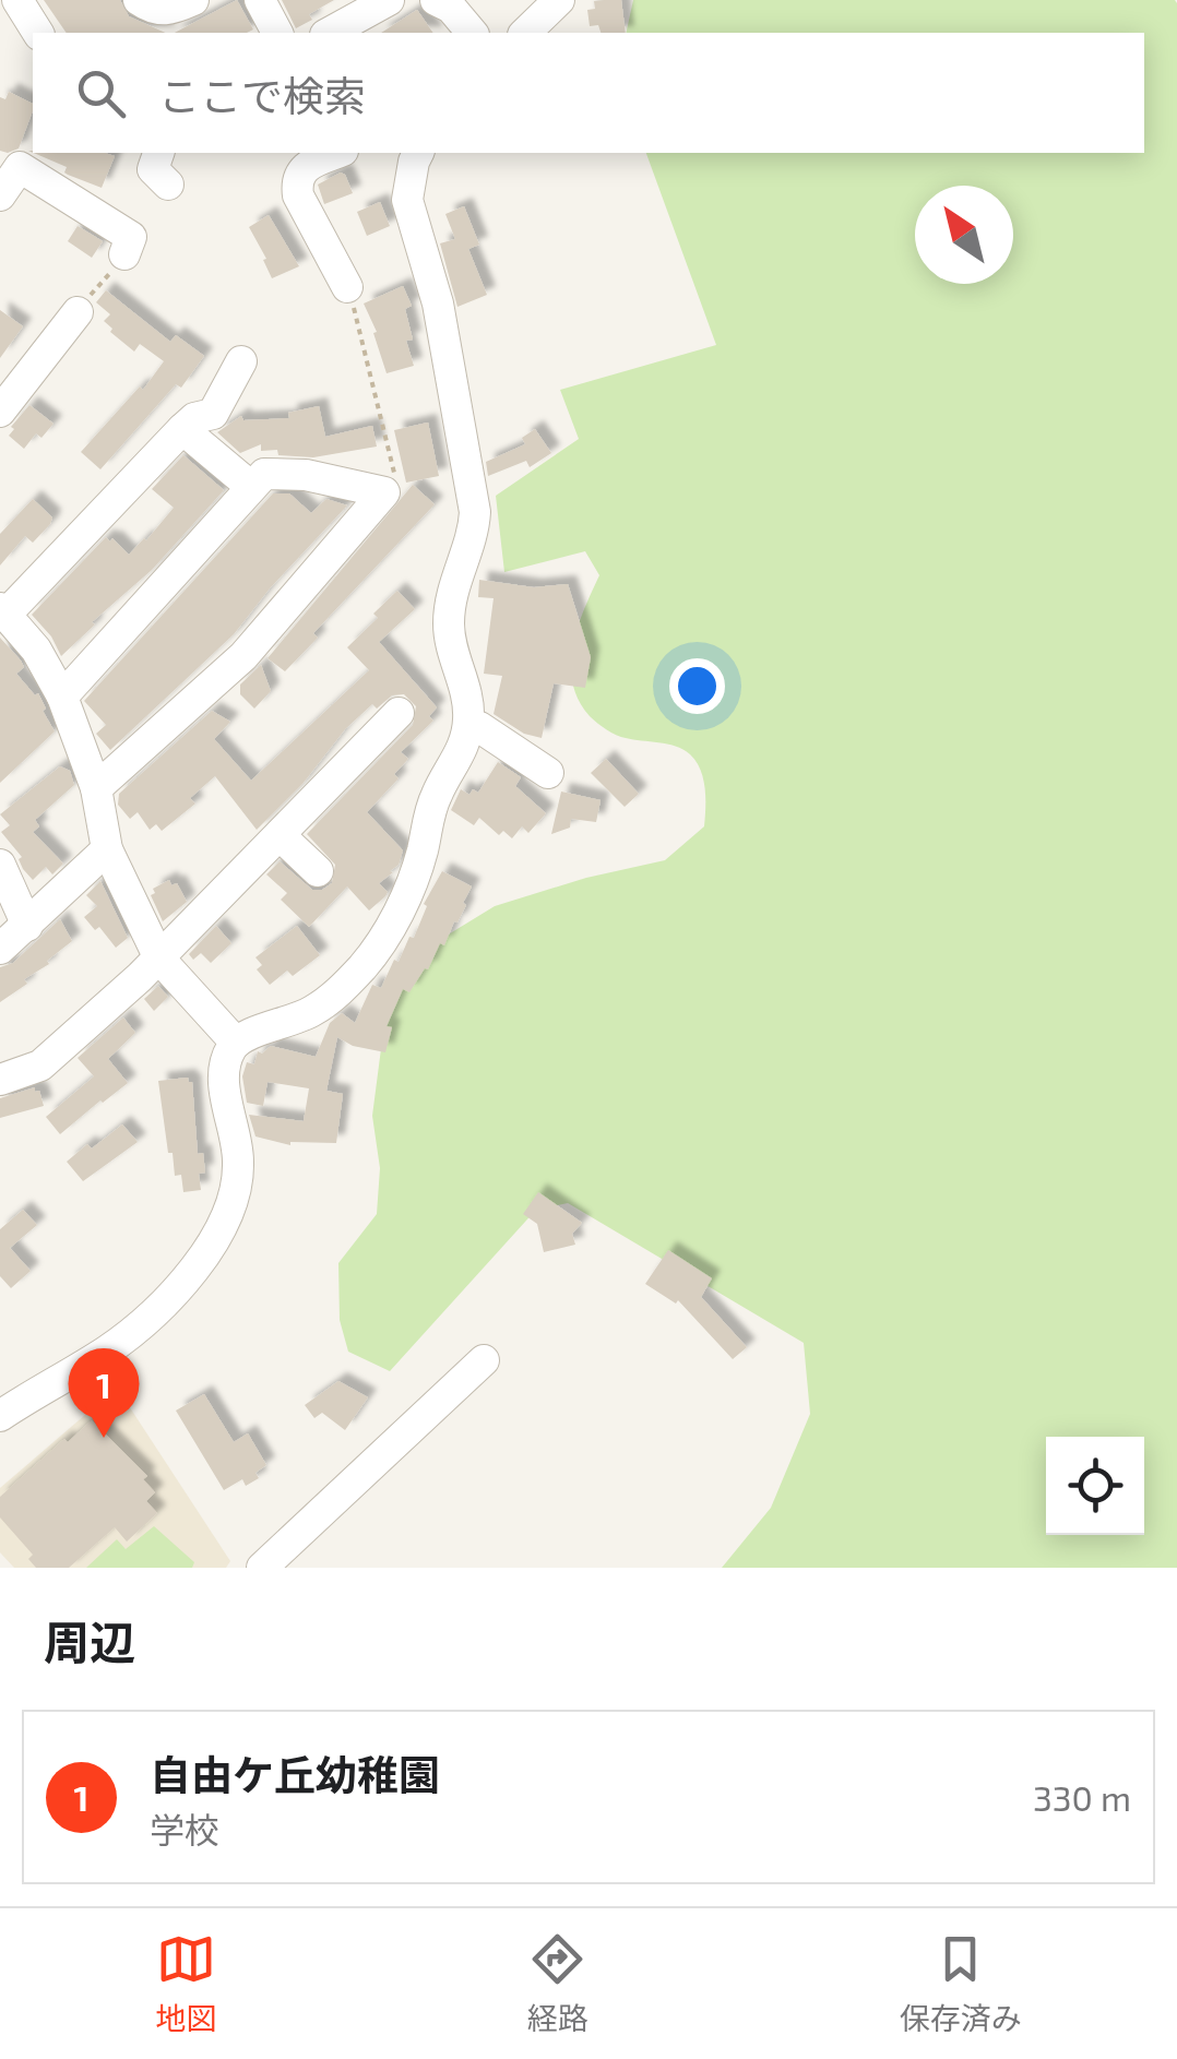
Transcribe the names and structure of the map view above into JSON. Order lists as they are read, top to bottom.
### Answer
{
  "north": "top left",
  "page": {
    "search": "ここで検索",
    "pins": "1",
    "heading": "周辺",
    "list": [
      {
        "mark": "1",
        "name": "自由ケ丘幼稚園",
        "note": "学校",
        "value": "330 m"
      }
    ],
    "nav": ["地図", "経路", "保存済み"]
  }
}
